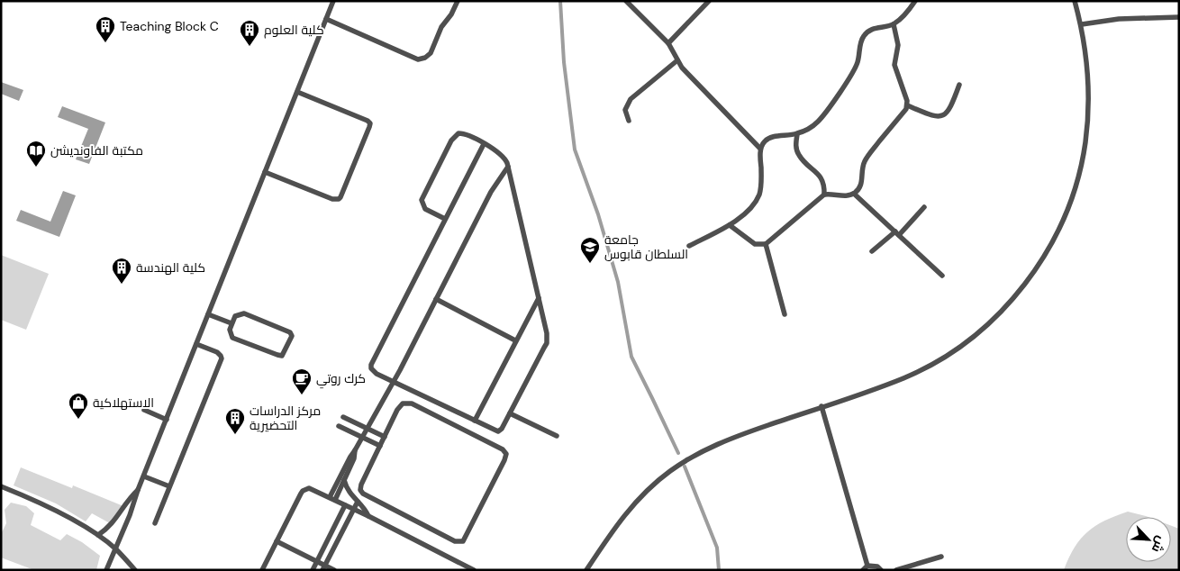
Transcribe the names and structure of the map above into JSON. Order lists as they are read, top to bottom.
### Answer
{
  "places": {
    "building": [
      "Teaching Block C",
      "كلية العلوم",
      "كلية الهندسة",
      "مركز الدراسات التحضيرية"
    ],
    "library": ["مكتبة الفاونديشن"],
    "school or university": ["جامعة السلطان قابوس"],
    "cafe": ["كرك روتي"],
    "shop": ["الاستهلاكية"]
  },
  "north": "bottom right"
}
